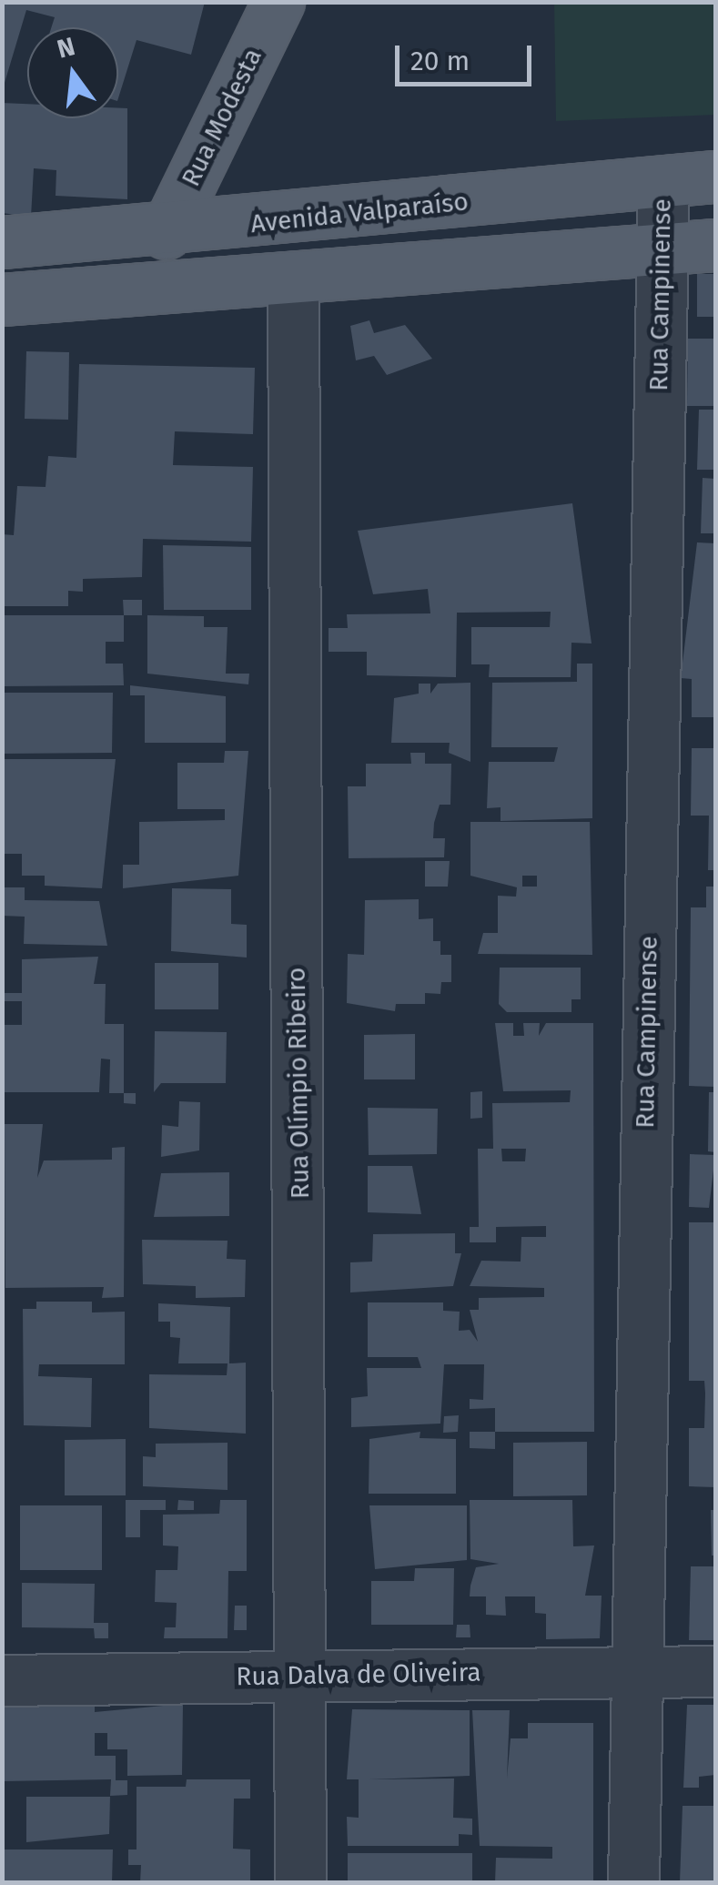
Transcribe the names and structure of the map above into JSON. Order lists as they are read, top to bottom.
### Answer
{
  "streets": {
    "main road": ["Rua Modesta", "Avenida Valparaíso"],
    "street": ["Rua Campinense", "Rua Olímpio Ribeiro", "Rua Dalva de Oliveira"]
  },
  "crossings": [
    ["Rua Modesta", "Avenida Valparaíso"],
    ["Avenida Valparaíso", "Rua Campinense"],
    ["Rua Campinense", "Rua Dalva de Oliveira"],
    ["Rua Olímpio Ribeiro", "Rua Dalva de Oliveira"]
  ],
  "scale_bar": "20 m",
  "north": "top"
}
